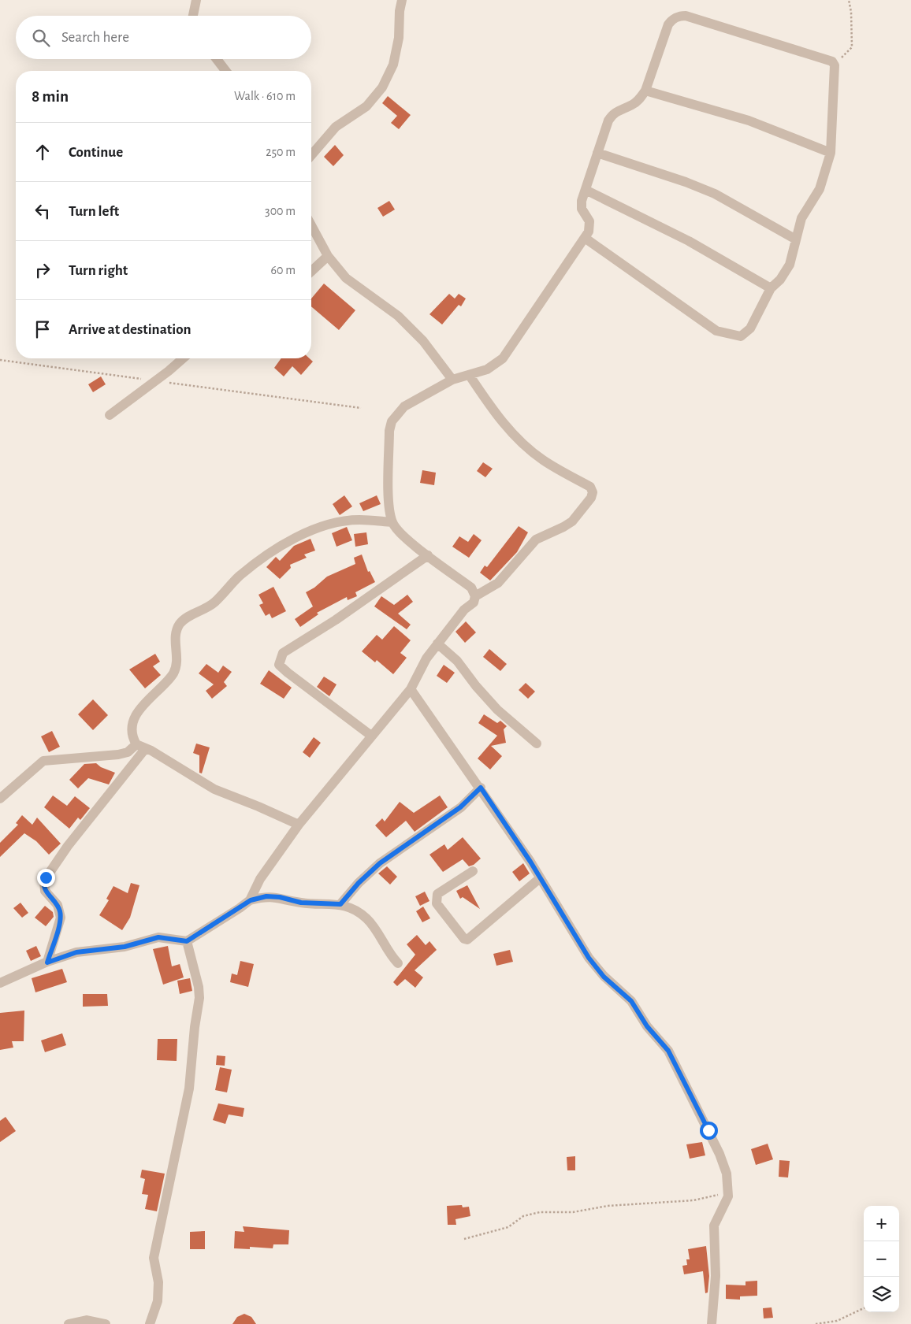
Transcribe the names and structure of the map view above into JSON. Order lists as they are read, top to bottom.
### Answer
{
  "page": {
    "search": "Search here",
    "heading": ["8 min", "Walk · 610 m"],
    "list": [
      ["Continue", "250 m"],
      ["Turn left", "300 m"],
      ["Turn right", "60 m"],
      "Arrive at destination"
    ],
    "map_buttons": ["+", "−"]
  }
}
